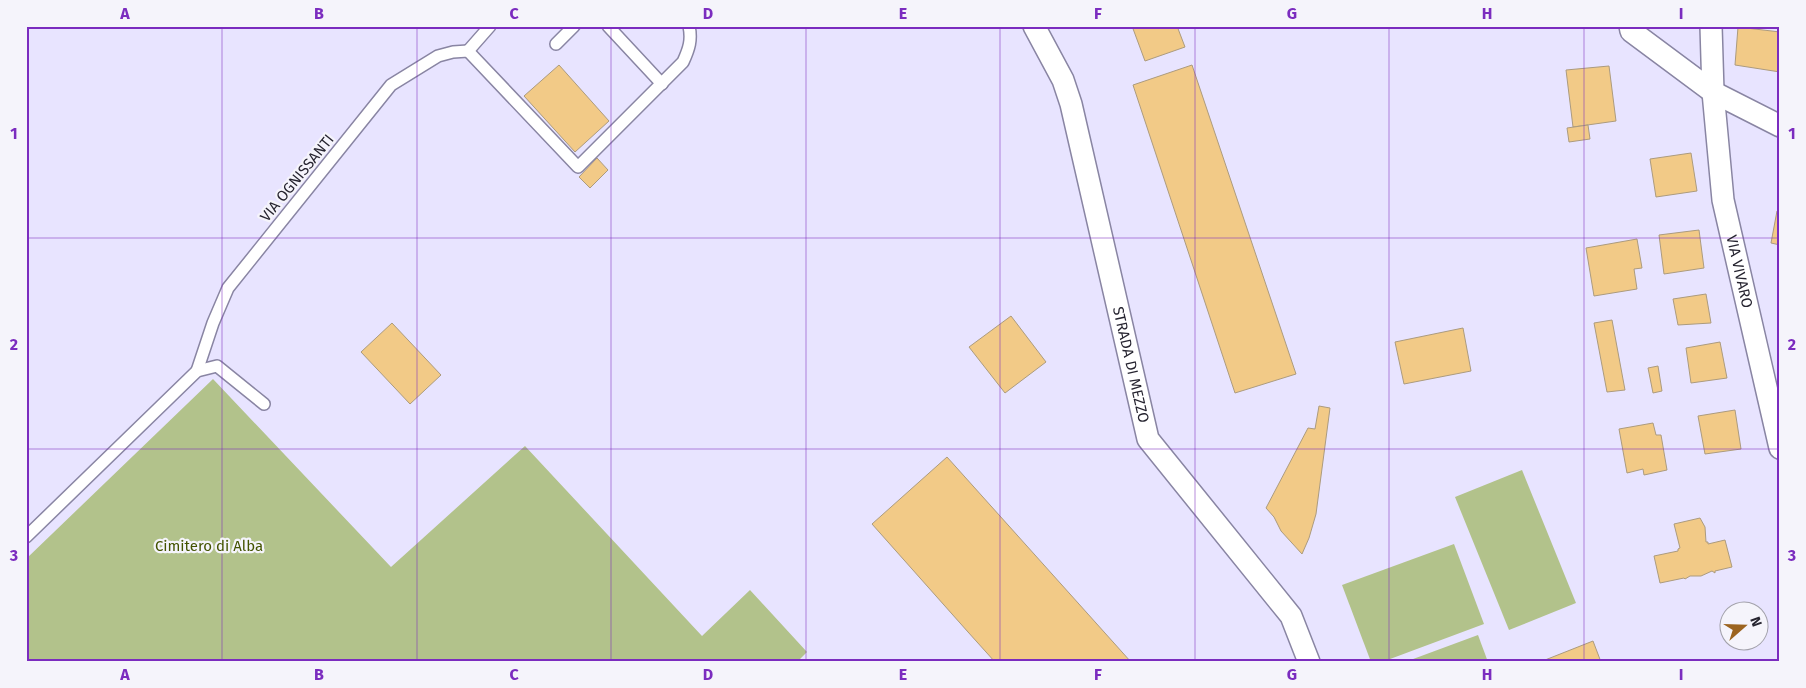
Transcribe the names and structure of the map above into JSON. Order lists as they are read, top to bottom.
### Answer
{
  "streets": {
    "street": ["VIA VIVARO", "STRADA DI MEZZO"],
    "lane": ["VIA OGNISSANTI"]
  },
  "parks": ["Cimitero di Alba"],
  "north": "right",
  "grid": {
    "columns": [
      "A",
      "B",
      "C",
      "D",
      "E",
      "F",
      "G",
      "H",
      "I"
    ],
    "rows": ["1", "2", "3"]
  }
}
